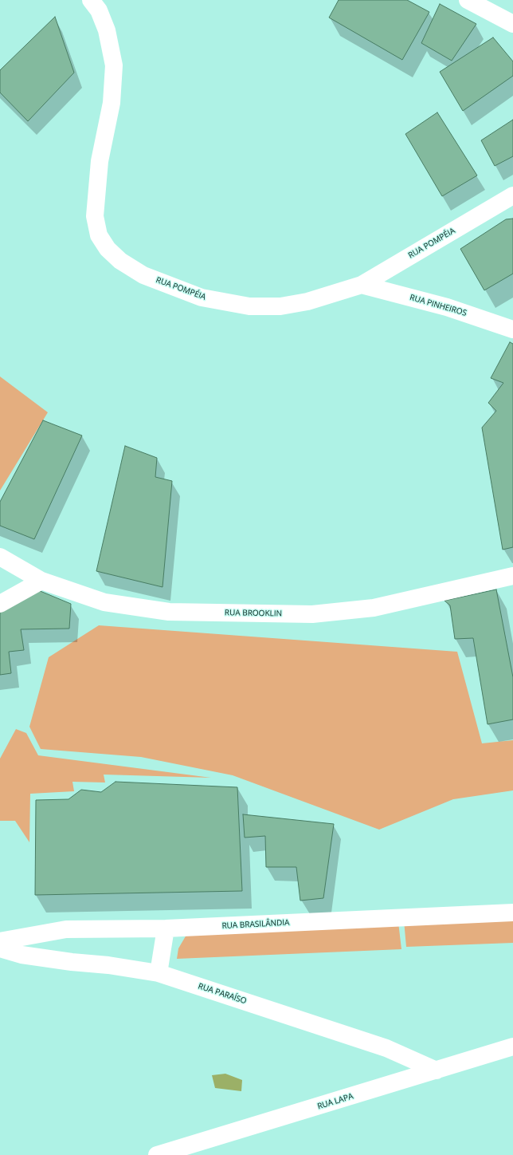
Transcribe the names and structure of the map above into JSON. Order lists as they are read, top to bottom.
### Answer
{
  "streets": {
    "street": [
      "RUA POMPÉIA",
      "RUA PINHEIROS",
      "RUA BROOKLIN",
      "RUA BRASILÂNDIA",
      "RUA PARAÍSO",
      "RUA LAPA"
    ]
  },
  "crossings": [
    ["RUA POMPÉIA", "RUA PINHEIROS"],
    ["RUA PARAÍSO", "RUA LAPA"]
  ]
}
